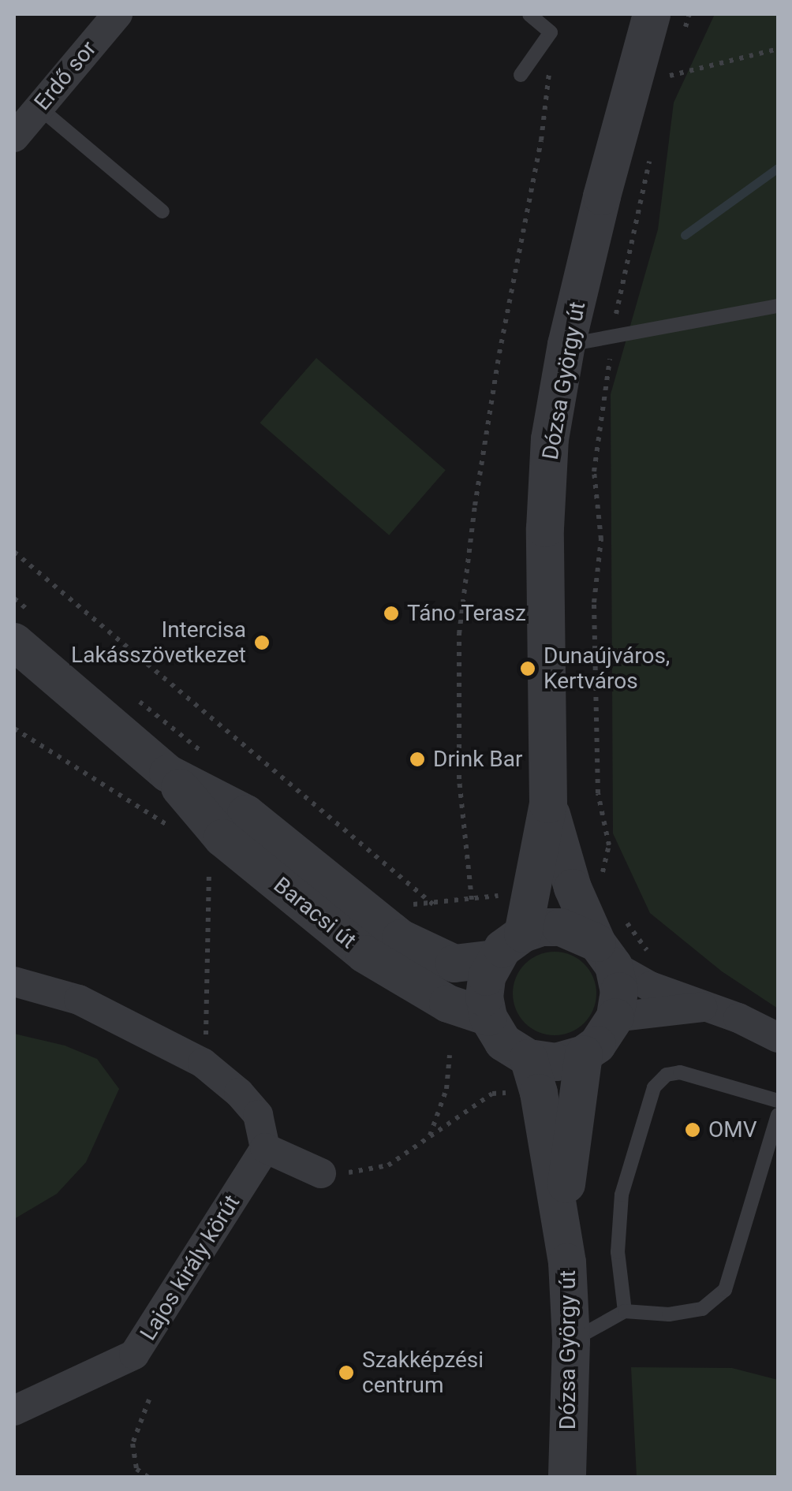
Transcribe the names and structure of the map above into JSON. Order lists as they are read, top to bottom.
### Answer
{
  "streets": {
    "street": [
      "Erdő sor",
      "Dózsa György út",
      "Baracsi út",
      "Lajos király körút"
    ]
  },
  "crossings": [
    ["Dózsa György út", "Baracsi út"]
  ],
  "places": [
    "Táno Terasz",
    "Intercisa Lakásszövetkezet",
    "Dunaújváros, Kertváros",
    "Drink Bar",
    "OMV",
    "Szakképzési centrum"
  ]
}
